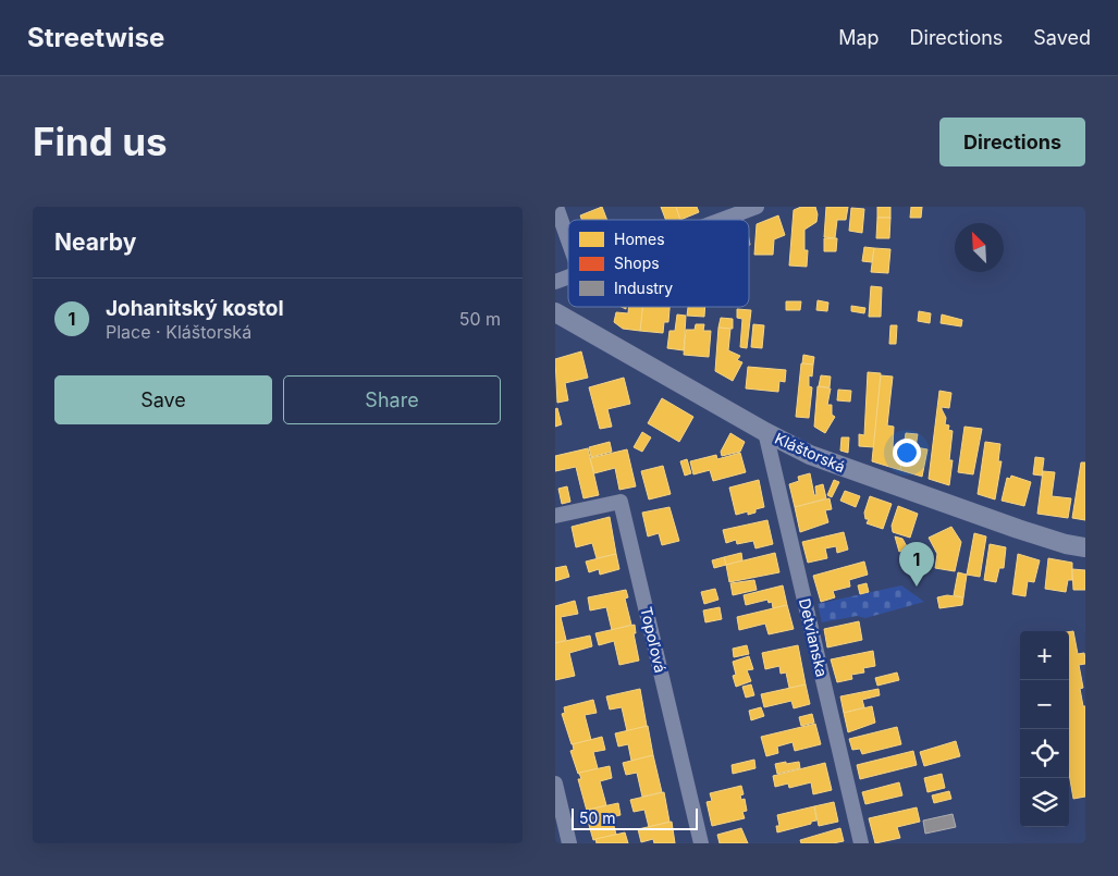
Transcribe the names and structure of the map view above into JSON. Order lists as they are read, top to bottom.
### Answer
{
  "streets": {
    "street": ["Kláštorská", "Detvianska", "Topoľová"]
  },
  "crossings": [
    ["Kláštorská", "Detvianska"]
  ],
  "legend": ["Homes", "Shops", "Industry"],
  "scale_bar": "50 m",
  "north": "top left",
  "page": {
    "header": "Streetwise",
    "nav": ["Map", "Directions", "Saved"],
    "buttons": [
      "Directions",
      ["Save", "Share"]
    ],
    "title": "Find us",
    "heading": "Nearby",
    "list": [
      {
        "mark": "1",
        "name": "Johanitský kostol",
        "note": "Place · Kláštorská",
        "value": "50 m"
      }
    ],
    "pins": "1",
    "map_buttons": ["+", "−"],
    "scale": "50 m"
  }
}
